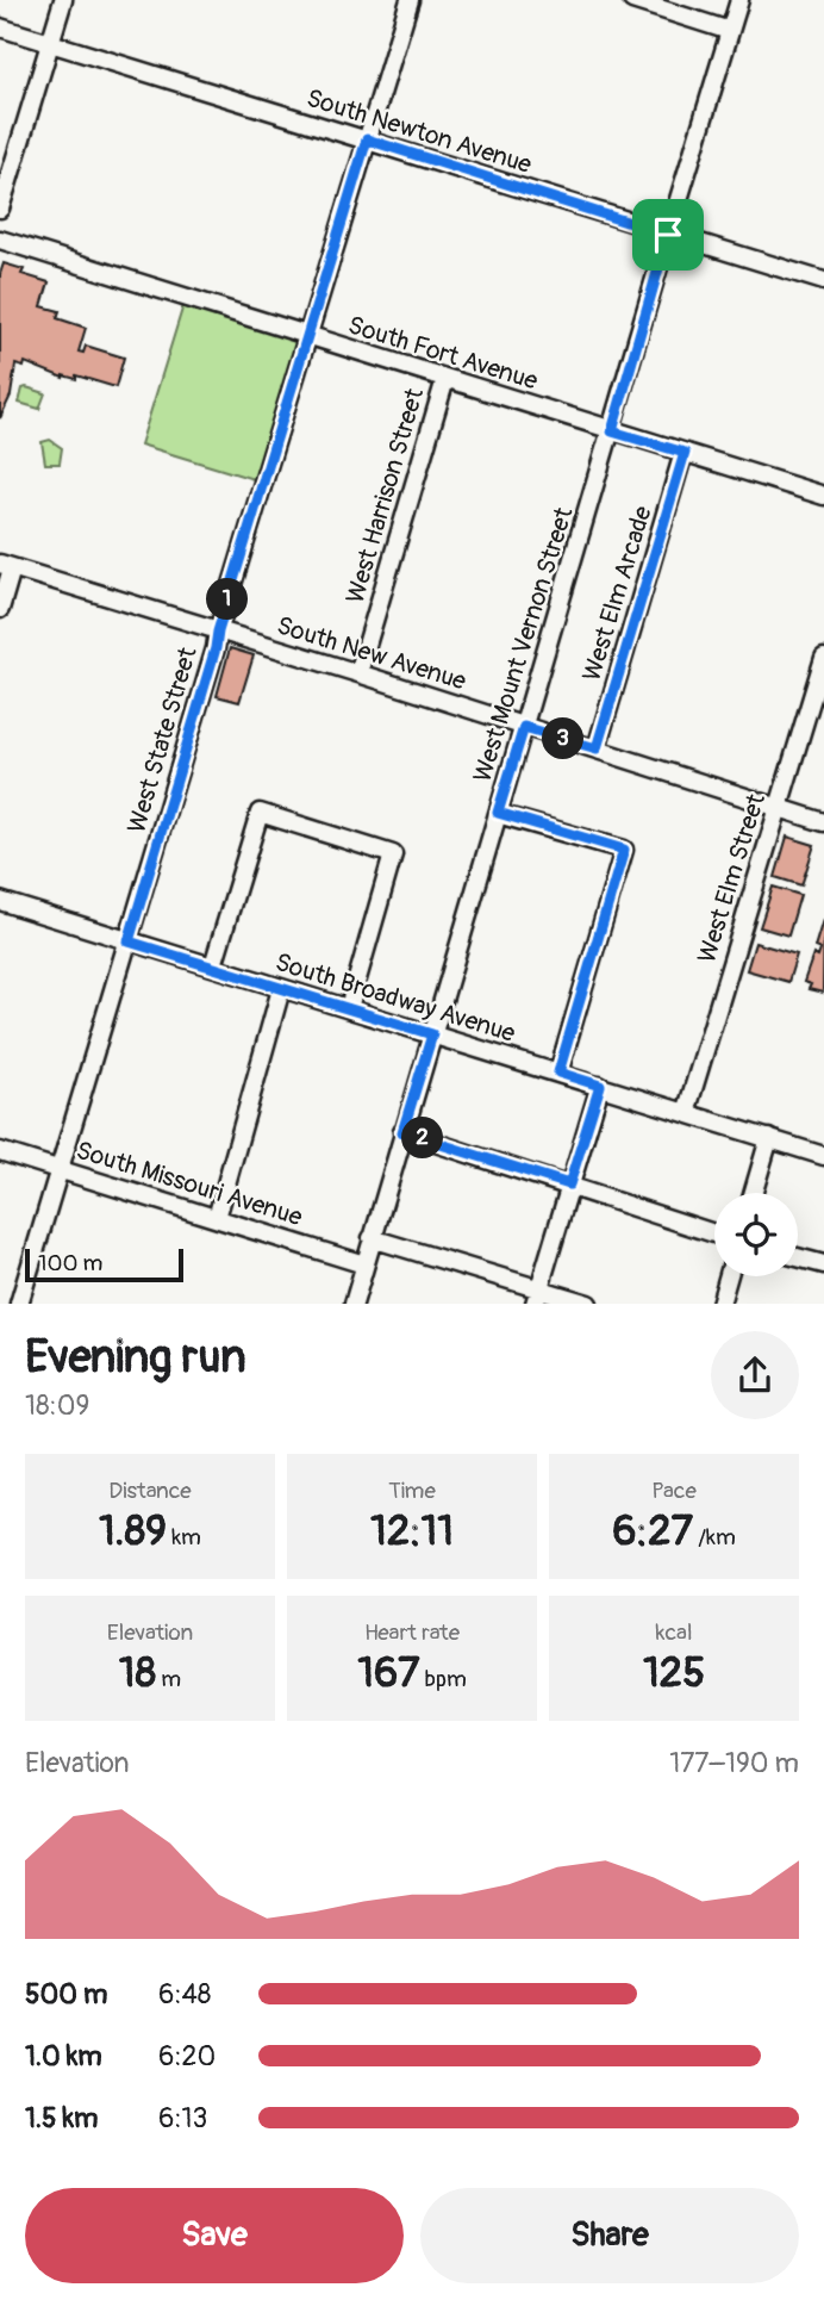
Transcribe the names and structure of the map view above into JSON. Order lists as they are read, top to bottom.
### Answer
{
  "streets": {
    "street": [
      "South Newton Avenue",
      "South Fort Avenue",
      "West Harrison Street",
      "West Elm Arcade",
      "West Mount Vernon Street",
      "South New Avenue",
      "West State Street",
      "West Elm Street",
      "South Broadway Avenue",
      "South Missouri Avenue"
    ]
  },
  "crossings": [
    ["South Newton Avenue", "West Mount Vernon Street"],
    ["South Newton Avenue", "West State Street"],
    ["South Fort Avenue", "West Harrison Street"],
    ["South Fort Avenue", "West Elm Arcade"],
    ["South Fort Avenue", "West Mount Vernon Street"],
    ["South Fort Avenue", "West State Street"],
    ["West Harrison Street", "South New Avenue"],
    ["West Elm Arcade", "South New Avenue"],
    ["West Mount Vernon Street", "South New Avenue"],
    ["West Mount Vernon Street", "South Broadway Avenue"],
    ["West Mount Vernon Street", "South Missouri Avenue"],
    ["South New Avenue", "West State Street"],
    ["South New Avenue", "West Elm Street"],
    ["West State Street", "South Broadway Avenue"],
    ["West State Street", "South Missouri Avenue"],
    ["West Elm Street", "South Broadway Avenue"]
  ],
  "scale_bar": "100 m",
  "page": {
    "pins": ["1", "3", "2"],
    "scale": "100 m",
    "heading": ["Evening run", "18:09"],
    "stats": [
      ["Distance", "1.89 km"],
      ["Time", "12:11"],
      ["Pace", "6:27 /km"],
      ["Elevation", "18 m"],
      ["Heart rate", "167 bpm"],
      ["kcal", "125"]
    ],
    "chart": ["Elevation", "177–190 m"],
    "list": [
      {
        "name": "500 m",
        "note": "6:48"
      },
      {
        "name": "1.0 km",
        "note": "6:20"
      },
      {
        "name": "1.5 km",
        "note": "6:13"
      }
    ],
    "buttons": ["Save", "Share"]
  }
}
